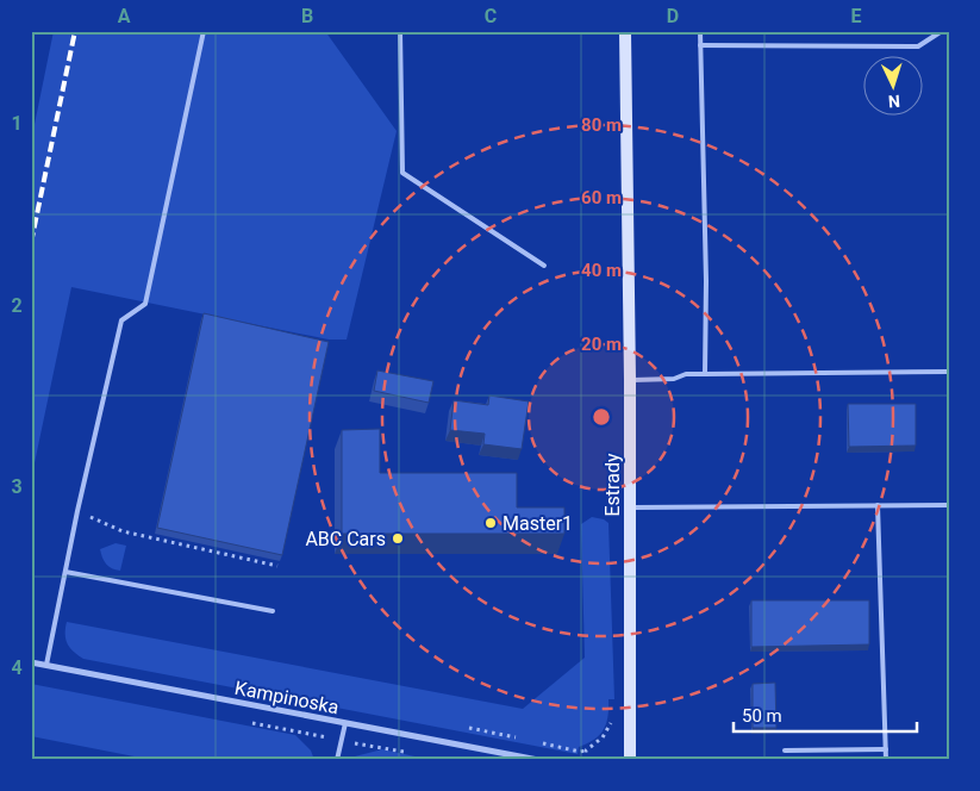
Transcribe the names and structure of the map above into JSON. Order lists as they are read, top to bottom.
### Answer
{
  "streets": {
    "main road": ["Estrady"],
    "street": ["Kampinoska"]
  },
  "places": ["Master1", "ABC Cars"],
  "scale_bar": "50 m",
  "north": "bottom",
  "grid": {
    "columns": [
      "A",
      "B",
      "C",
      "D",
      "E"
    ],
    "rows": [
      "1",
      "2",
      "3",
      "4"
    ]
  },
  "rings": [
    "80 m",
    "60 m",
    "40 m",
    "20 m"
  ]
}
